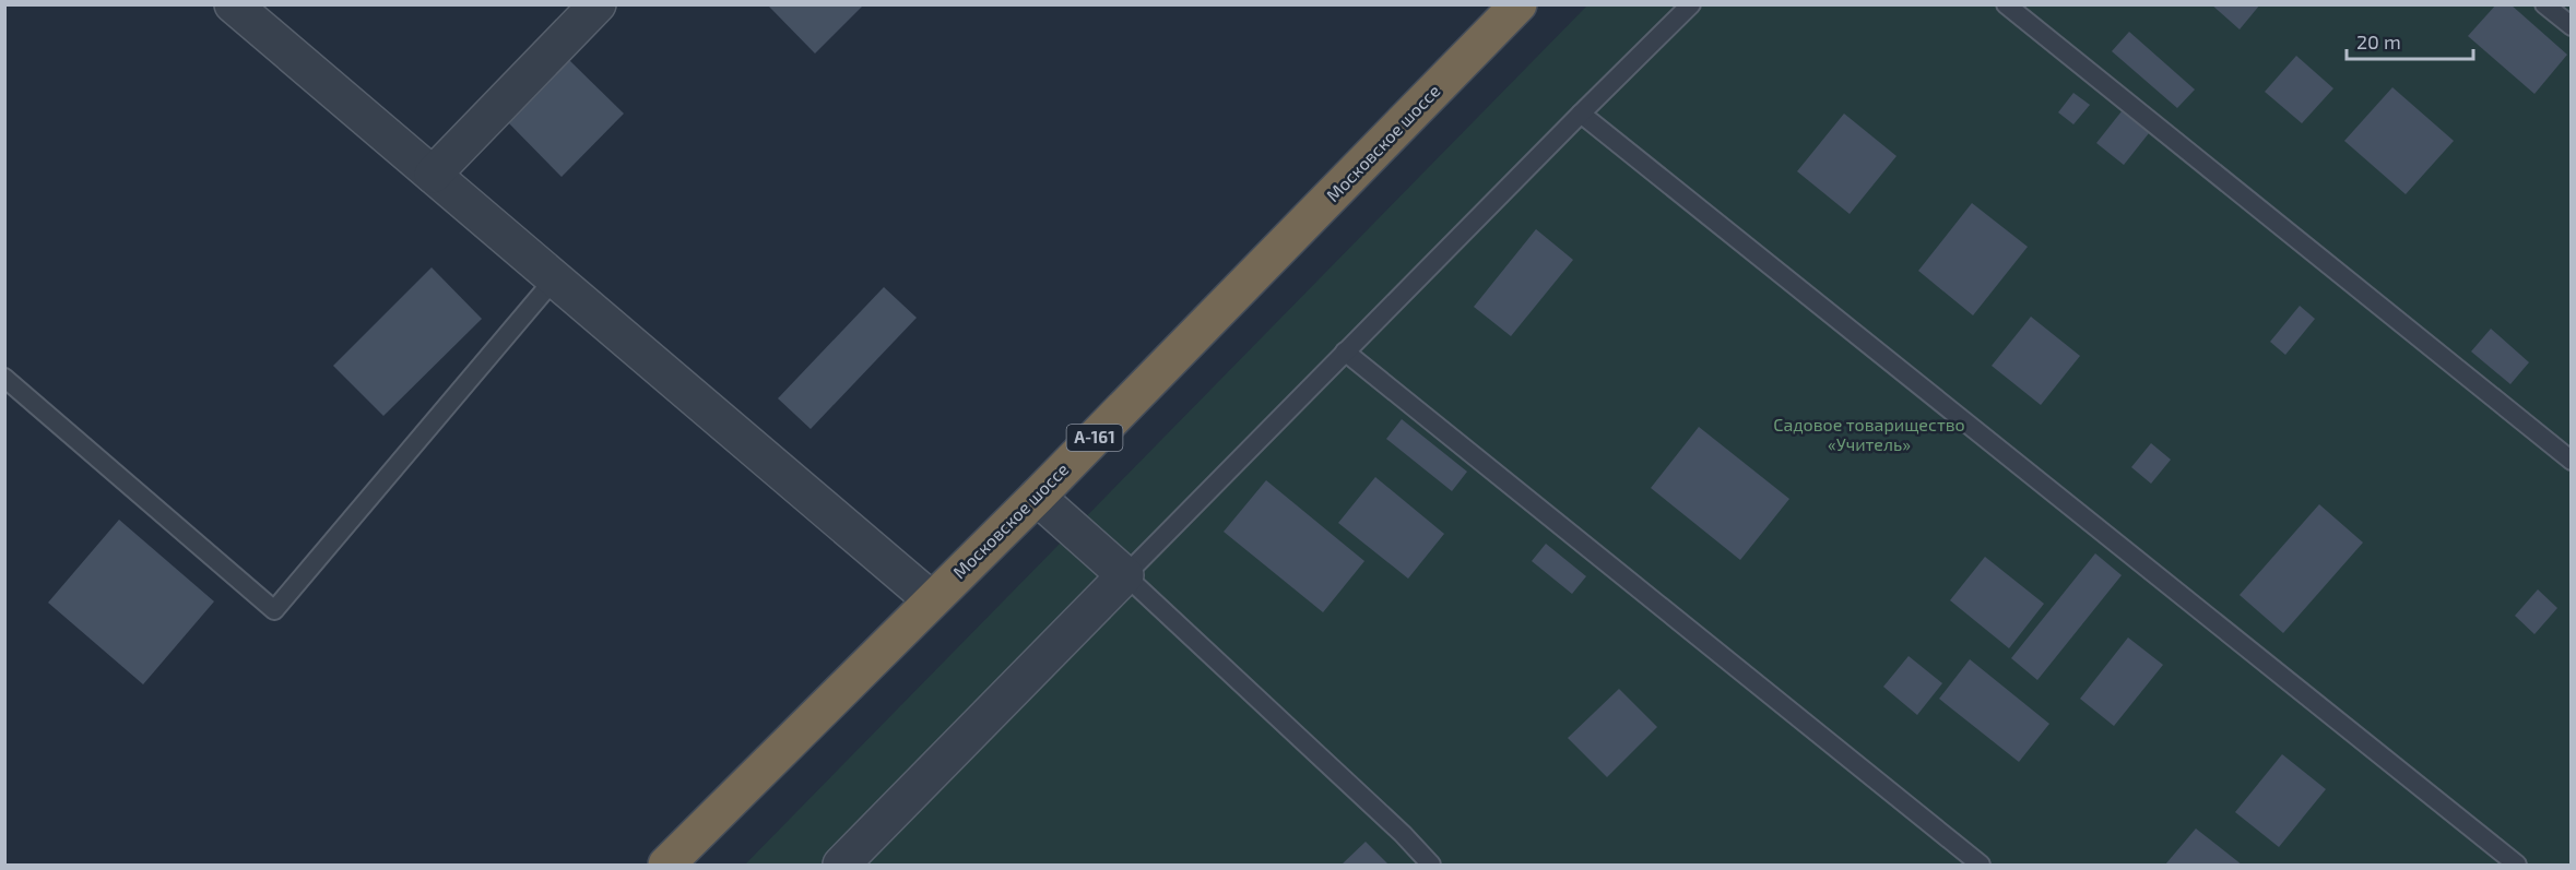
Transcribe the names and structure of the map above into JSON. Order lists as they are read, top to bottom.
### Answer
{
  "streets": {
    "highway": ["Московское шоссе", "А-161"]
  },
  "parks": ["Садовое товарищество «Учитель»"],
  "scale_bar": "20 m"
}
